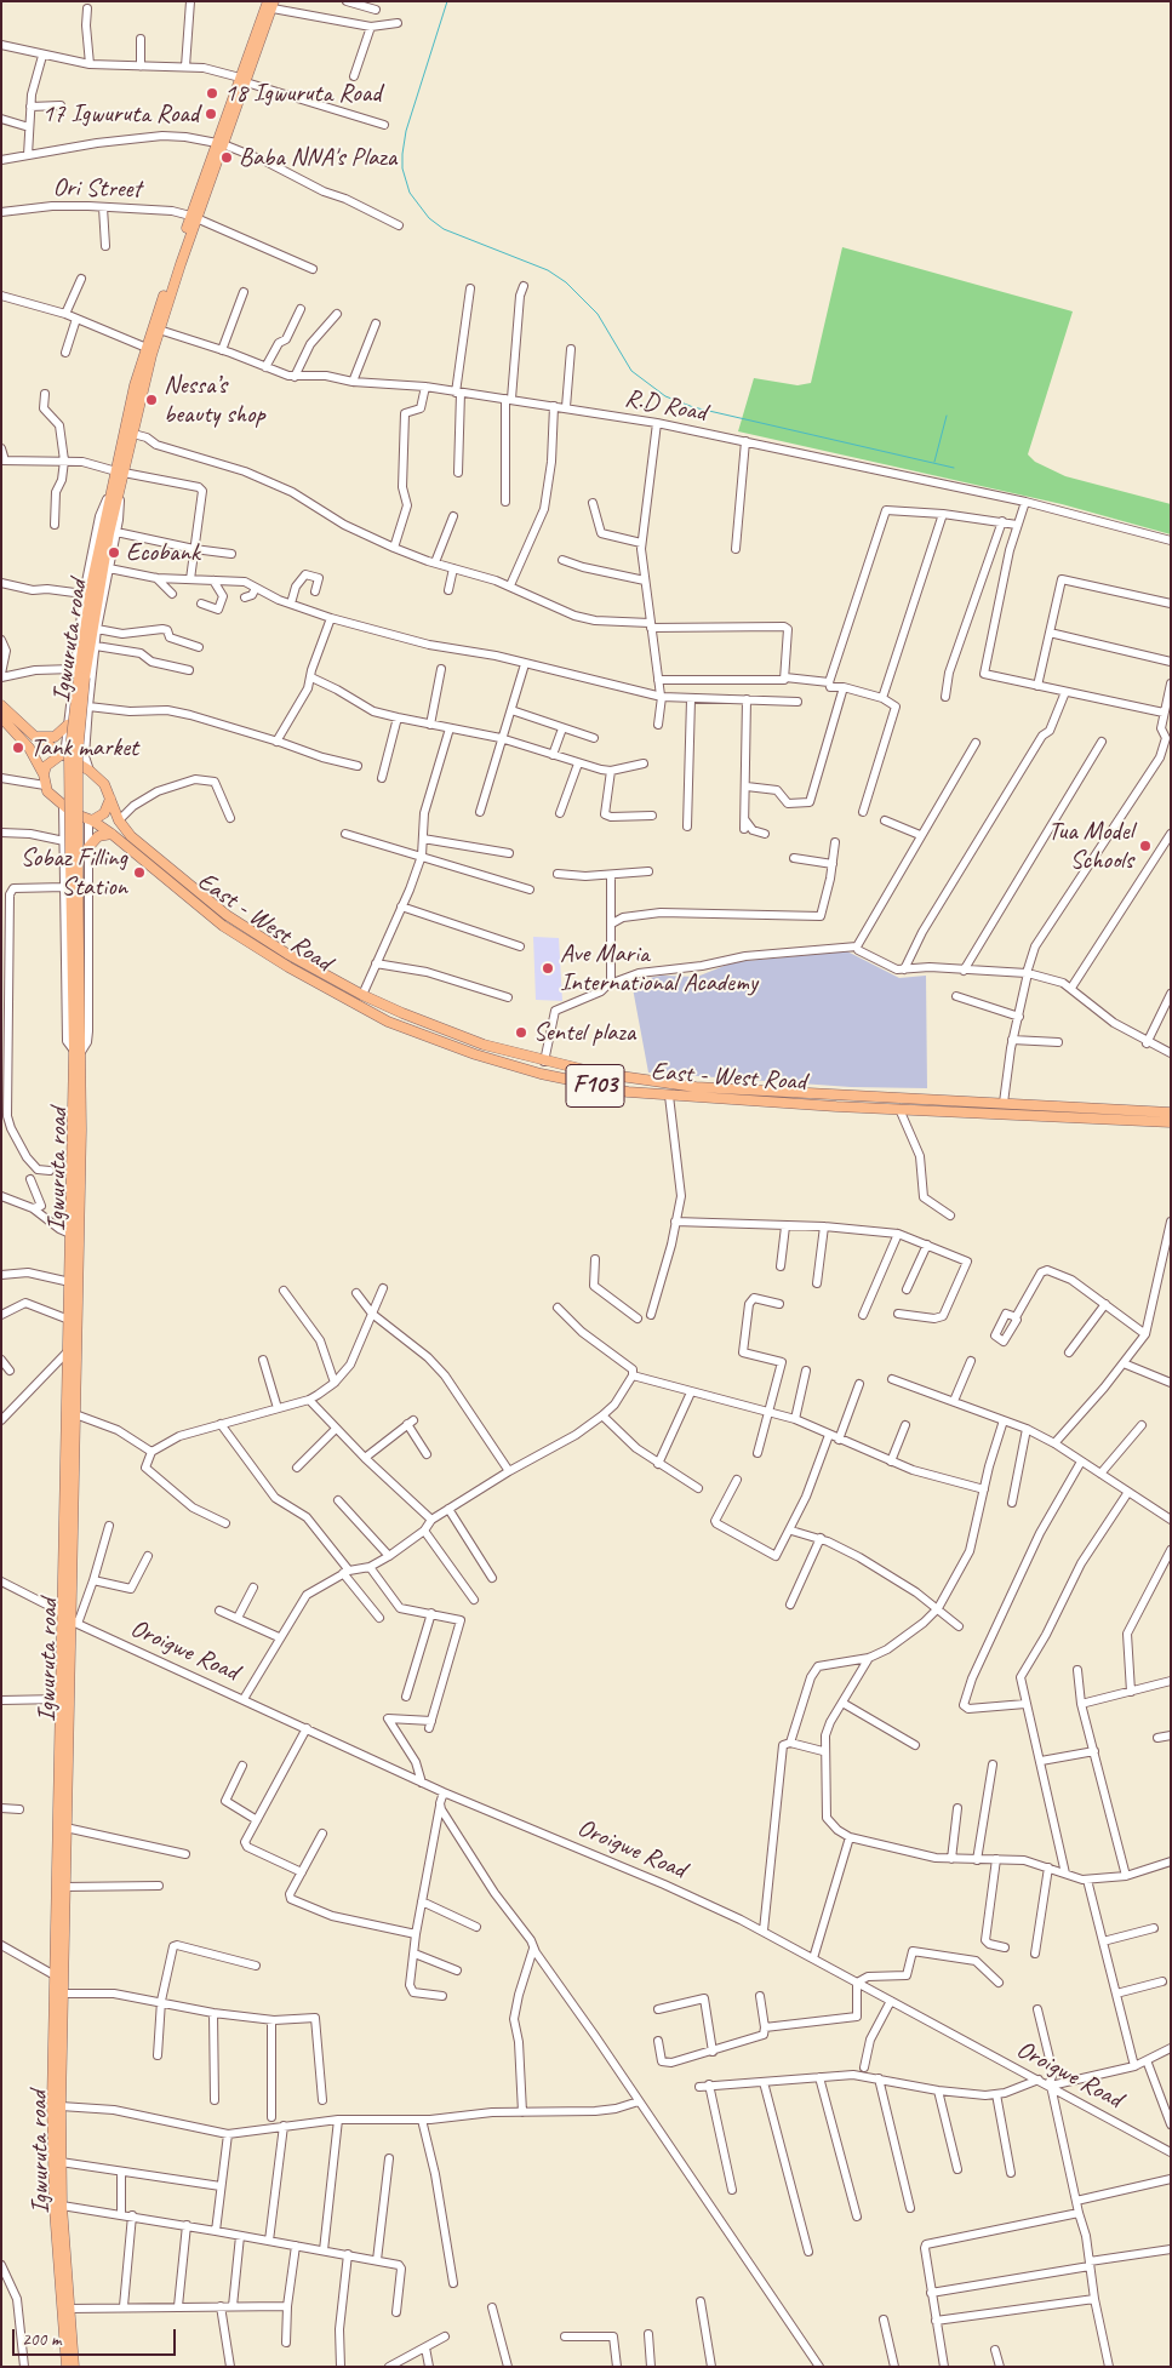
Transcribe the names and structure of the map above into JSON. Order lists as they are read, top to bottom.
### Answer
{
  "streets": {
    "main road": ["Igwuruta road", "East - West Road", "F103"],
    "street": ["Ori Street", "R.D Road", "Oroigwe Road"]
  },
  "crossings": [
    ["Ori Street", "Igwuruta road"],
    ["R.D Road", "Igwuruta road"],
    ["Igwuruta road", "Oroigwe Road"]
  ],
  "places": [
    "18 Igwuruta Road",
    "17 Igwuruta Road",
    "Baba NNA's Plaza",
    "Nessa’s beauty shop",
    "Ecobank",
    "Tank market",
    "Tua Model Schools",
    "Sobaz Filling Station",
    "Ave Maria International Academy",
    "Sentel plaza"
  ],
  "scale_bar": "200 m"
}
